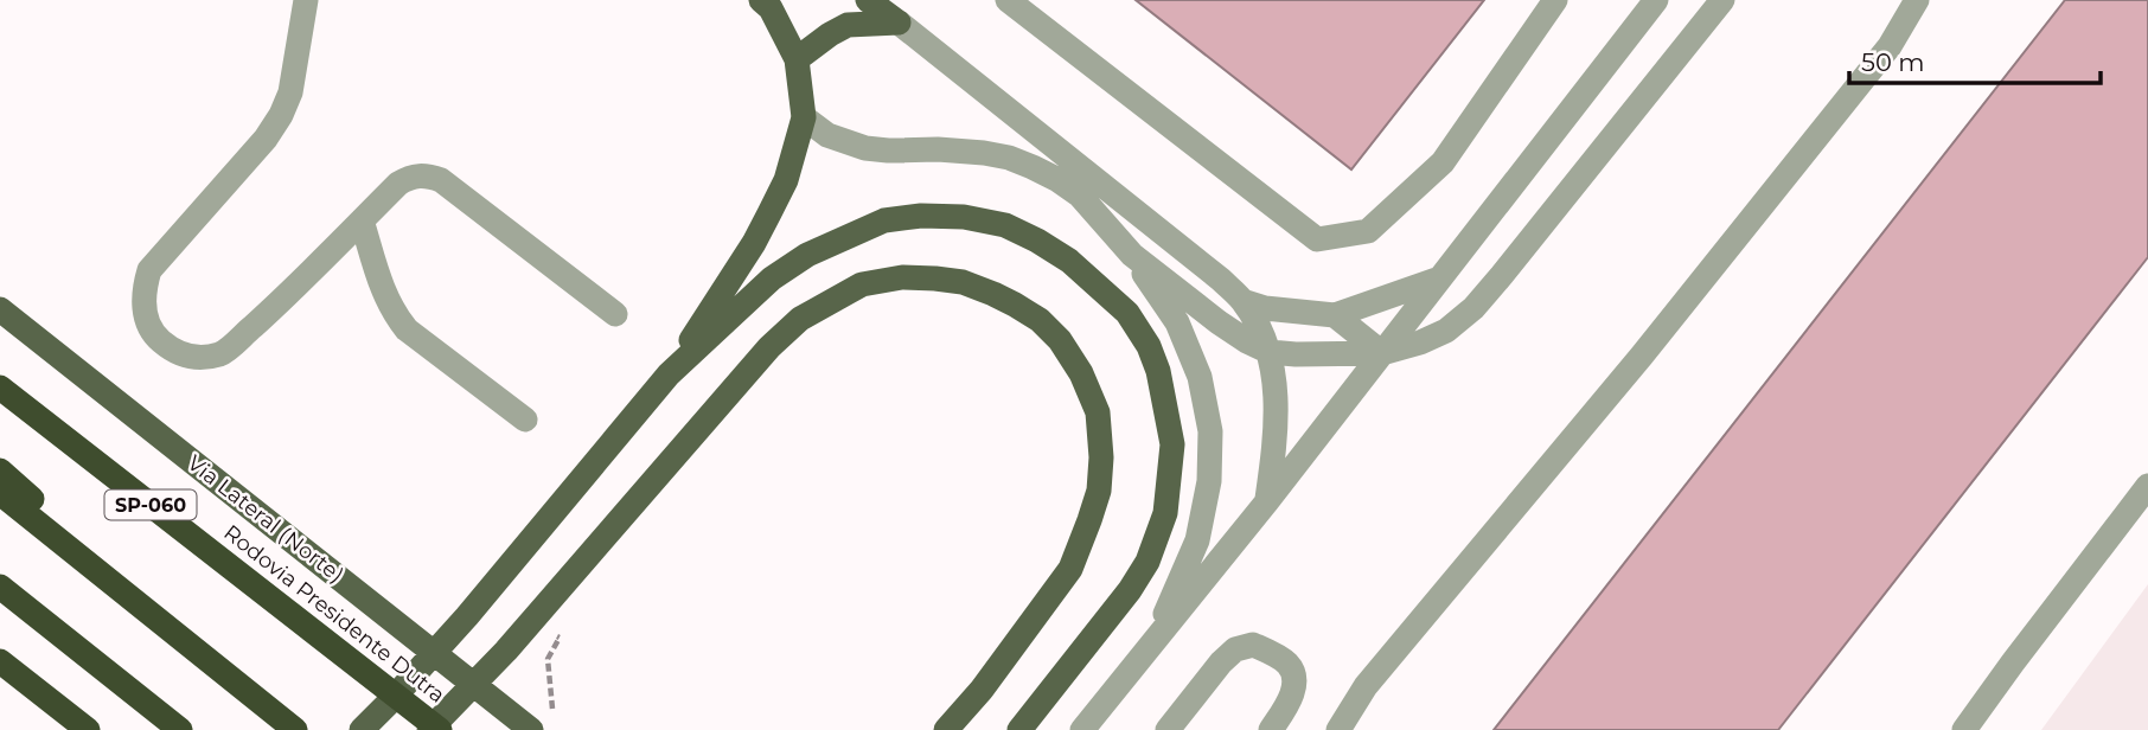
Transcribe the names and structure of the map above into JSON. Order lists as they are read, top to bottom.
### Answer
{
  "streets": {
    "highway": ["SP-060", "Rodovia Presidente Dutra"],
    "main road": ["Via Lateral (Norte)"]
  },
  "scale_bar": "50 m"
}
